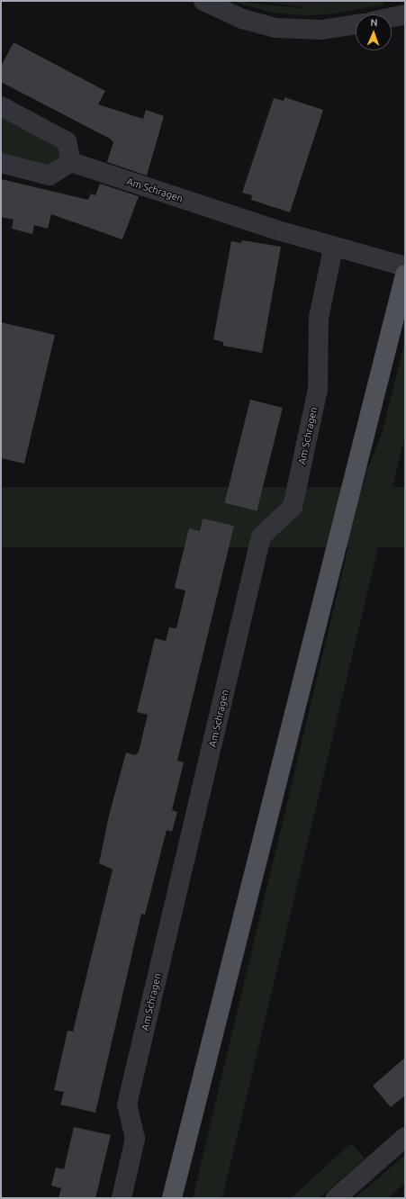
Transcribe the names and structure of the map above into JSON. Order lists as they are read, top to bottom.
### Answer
{
  "streets": {
    "street": ["Am Schragen"]
  },
  "north": "top"
}
